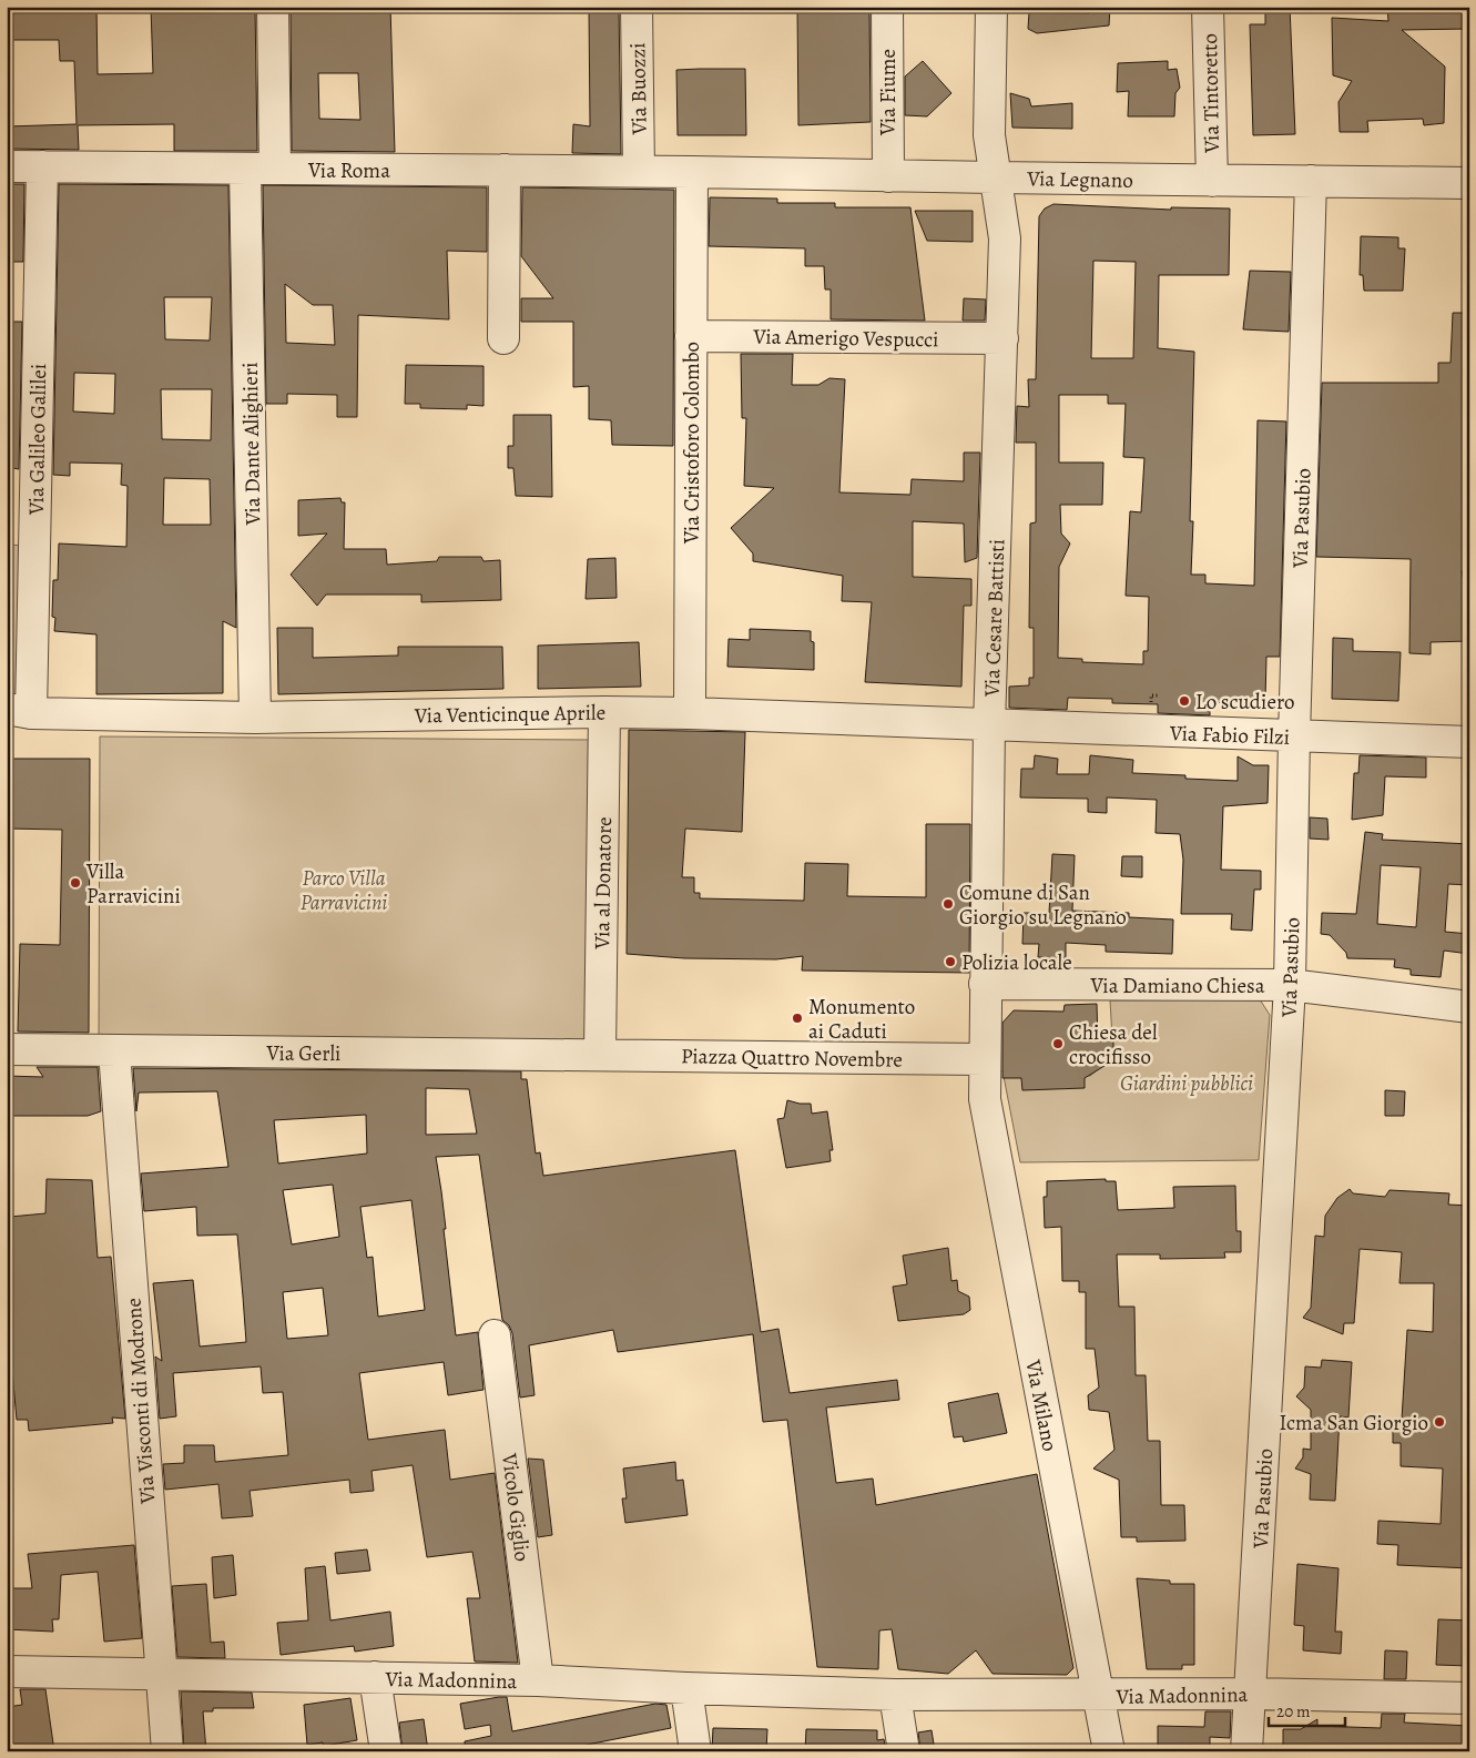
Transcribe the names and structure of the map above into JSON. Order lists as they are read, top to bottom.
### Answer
{
  "streets": {
    "street": [
      "Via Buozzi",
      "Via Fiume",
      "Via Tintoretto",
      "Via Roma",
      "Via Legnano",
      "Via Amerigo Vespucci",
      "Via Galileo Galilei",
      "Via Cristoforo Colombo",
      "Via Dante Alighieri",
      "Via Pasubio",
      "Via Cesare Battisti",
      "Via Venticinque Aprile",
      "Via Fabio Filzi",
      "Via al Donatore",
      "Via Damiano Chiesa",
      "Via Gerli",
      "Piazza Quattro Novembre",
      "Via Visconti di Modrone",
      "Via Milano",
      "Vicolo Giglio",
      "Via Madonnina"
    ]
  },
  "crossings": [
    ["Via Buozzi", "Via Roma"],
    ["Via Fiume", "Via Legnano"],
    ["Via Tintoretto", "Via Legnano"],
    ["Via Roma", "Via Legnano"],
    ["Via Roma", "Via Galileo Galilei"],
    ["Via Roma", "Via Cristoforo Colombo"],
    ["Via Roma", "Via Dante Alighieri"],
    ["Via Legnano", "Via Cristoforo Colombo"],
    ["Via Legnano", "Via Pasubio"],
    ["Via Legnano", "Via Cesare Battisti"],
    ["Via Amerigo Vespucci", "Via Cristoforo Colombo"],
    ["Via Amerigo Vespucci", "Via Cesare Battisti"],
    ["Via Galileo Galilei", "Via Venticinque Aprile"],
    ["Via Cristoforo Colombo", "Via Venticinque Aprile"],
    ["Via Dante Alighieri", "Via Venticinque Aprile"],
    ["Via Pasubio", "Via Fabio Filzi"],
    ["Via Pasubio", "Via Damiano Chiesa"],
    ["Via Pasubio", "Via Madonnina"],
    ["Via Cesare Battisti", "Via Venticinque Aprile"],
    ["Via Cesare Battisti", "Via Fabio Filzi"],
    ["Via Cesare Battisti", "Via Damiano Chiesa"],
    ["Via Cesare Battisti", "Piazza Quattro Novembre"],
    ["Via Cesare Battisti", "Via Milano"],
    ["Via Venticinque Aprile", "Via Fabio Filzi"],
    ["Via Venticinque Aprile", "Via al Donatore"],
    ["Via al Donatore", "Via Gerli"],
    ["Via al Donatore", "Piazza Quattro Novembre"],
    ["Via Gerli", "Piazza Quattro Novembre"],
    ["Via Gerli", "Via Visconti di Modrone"],
    ["Piazza Quattro Novembre", "Via Milano"],
    ["Via Visconti di Modrone", "Via Madonnina"],
    ["Via Milano", "Via Madonnina"],
    ["Vicolo Giglio", "Via Madonnina"]
  ],
  "parks": ["Parco Villa Parravicini", "Giardini pubblici"],
  "places": [
    "Lo scudiero",
    "Villa Parravicini",
    "Comune di San Giorgio su Legnano",
    "Polizia locale",
    "Monumento ai Caduti",
    "Chiesa del crocifisso",
    "Icma San Giorgio"
  ],
  "scale_bar": "20 m"
}
